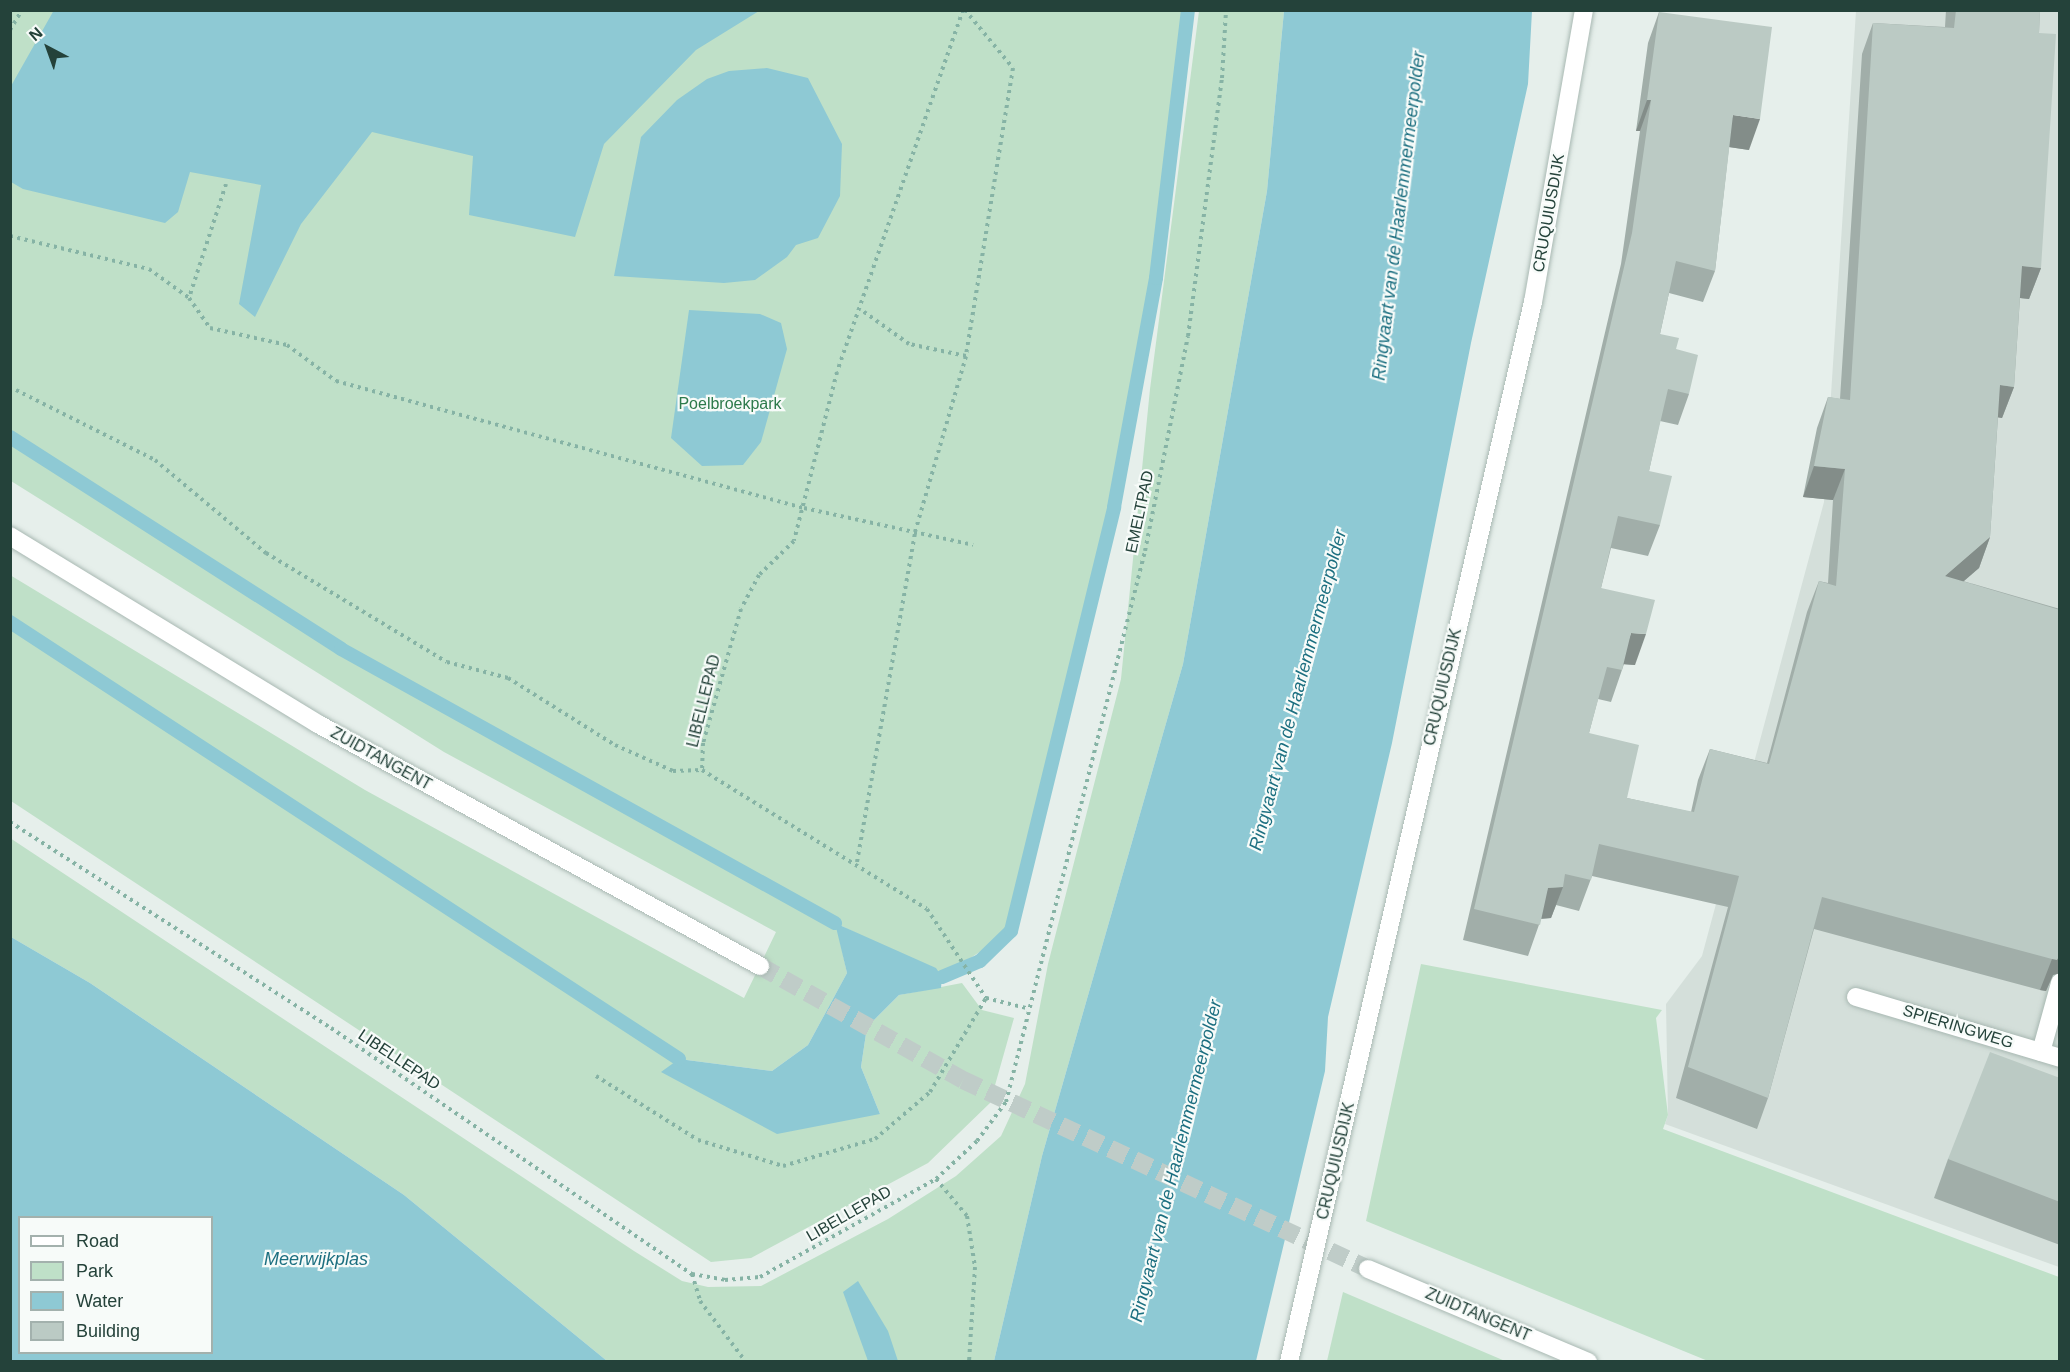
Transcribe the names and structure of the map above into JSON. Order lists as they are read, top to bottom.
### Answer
{
  "streets": {
    "street": ["CRUQUIUSDIJK", "ZUIDTANGENT", "SPIERINGWEG"],
    "path": ["EMELTPAD", "LIBELLEPAD"]
  },
  "crossings": [
    ["EMELTPAD", "LIBELLEPAD"]
  ],
  "water": ["Ringvaart van de Haarlemmermeerpolder", "Meerwijkplas"],
  "parks": ["Poelbroekpark"],
  "legend": [
    "Road",
    "Park",
    "Water",
    "Building"
  ],
  "north": "top left"
}
